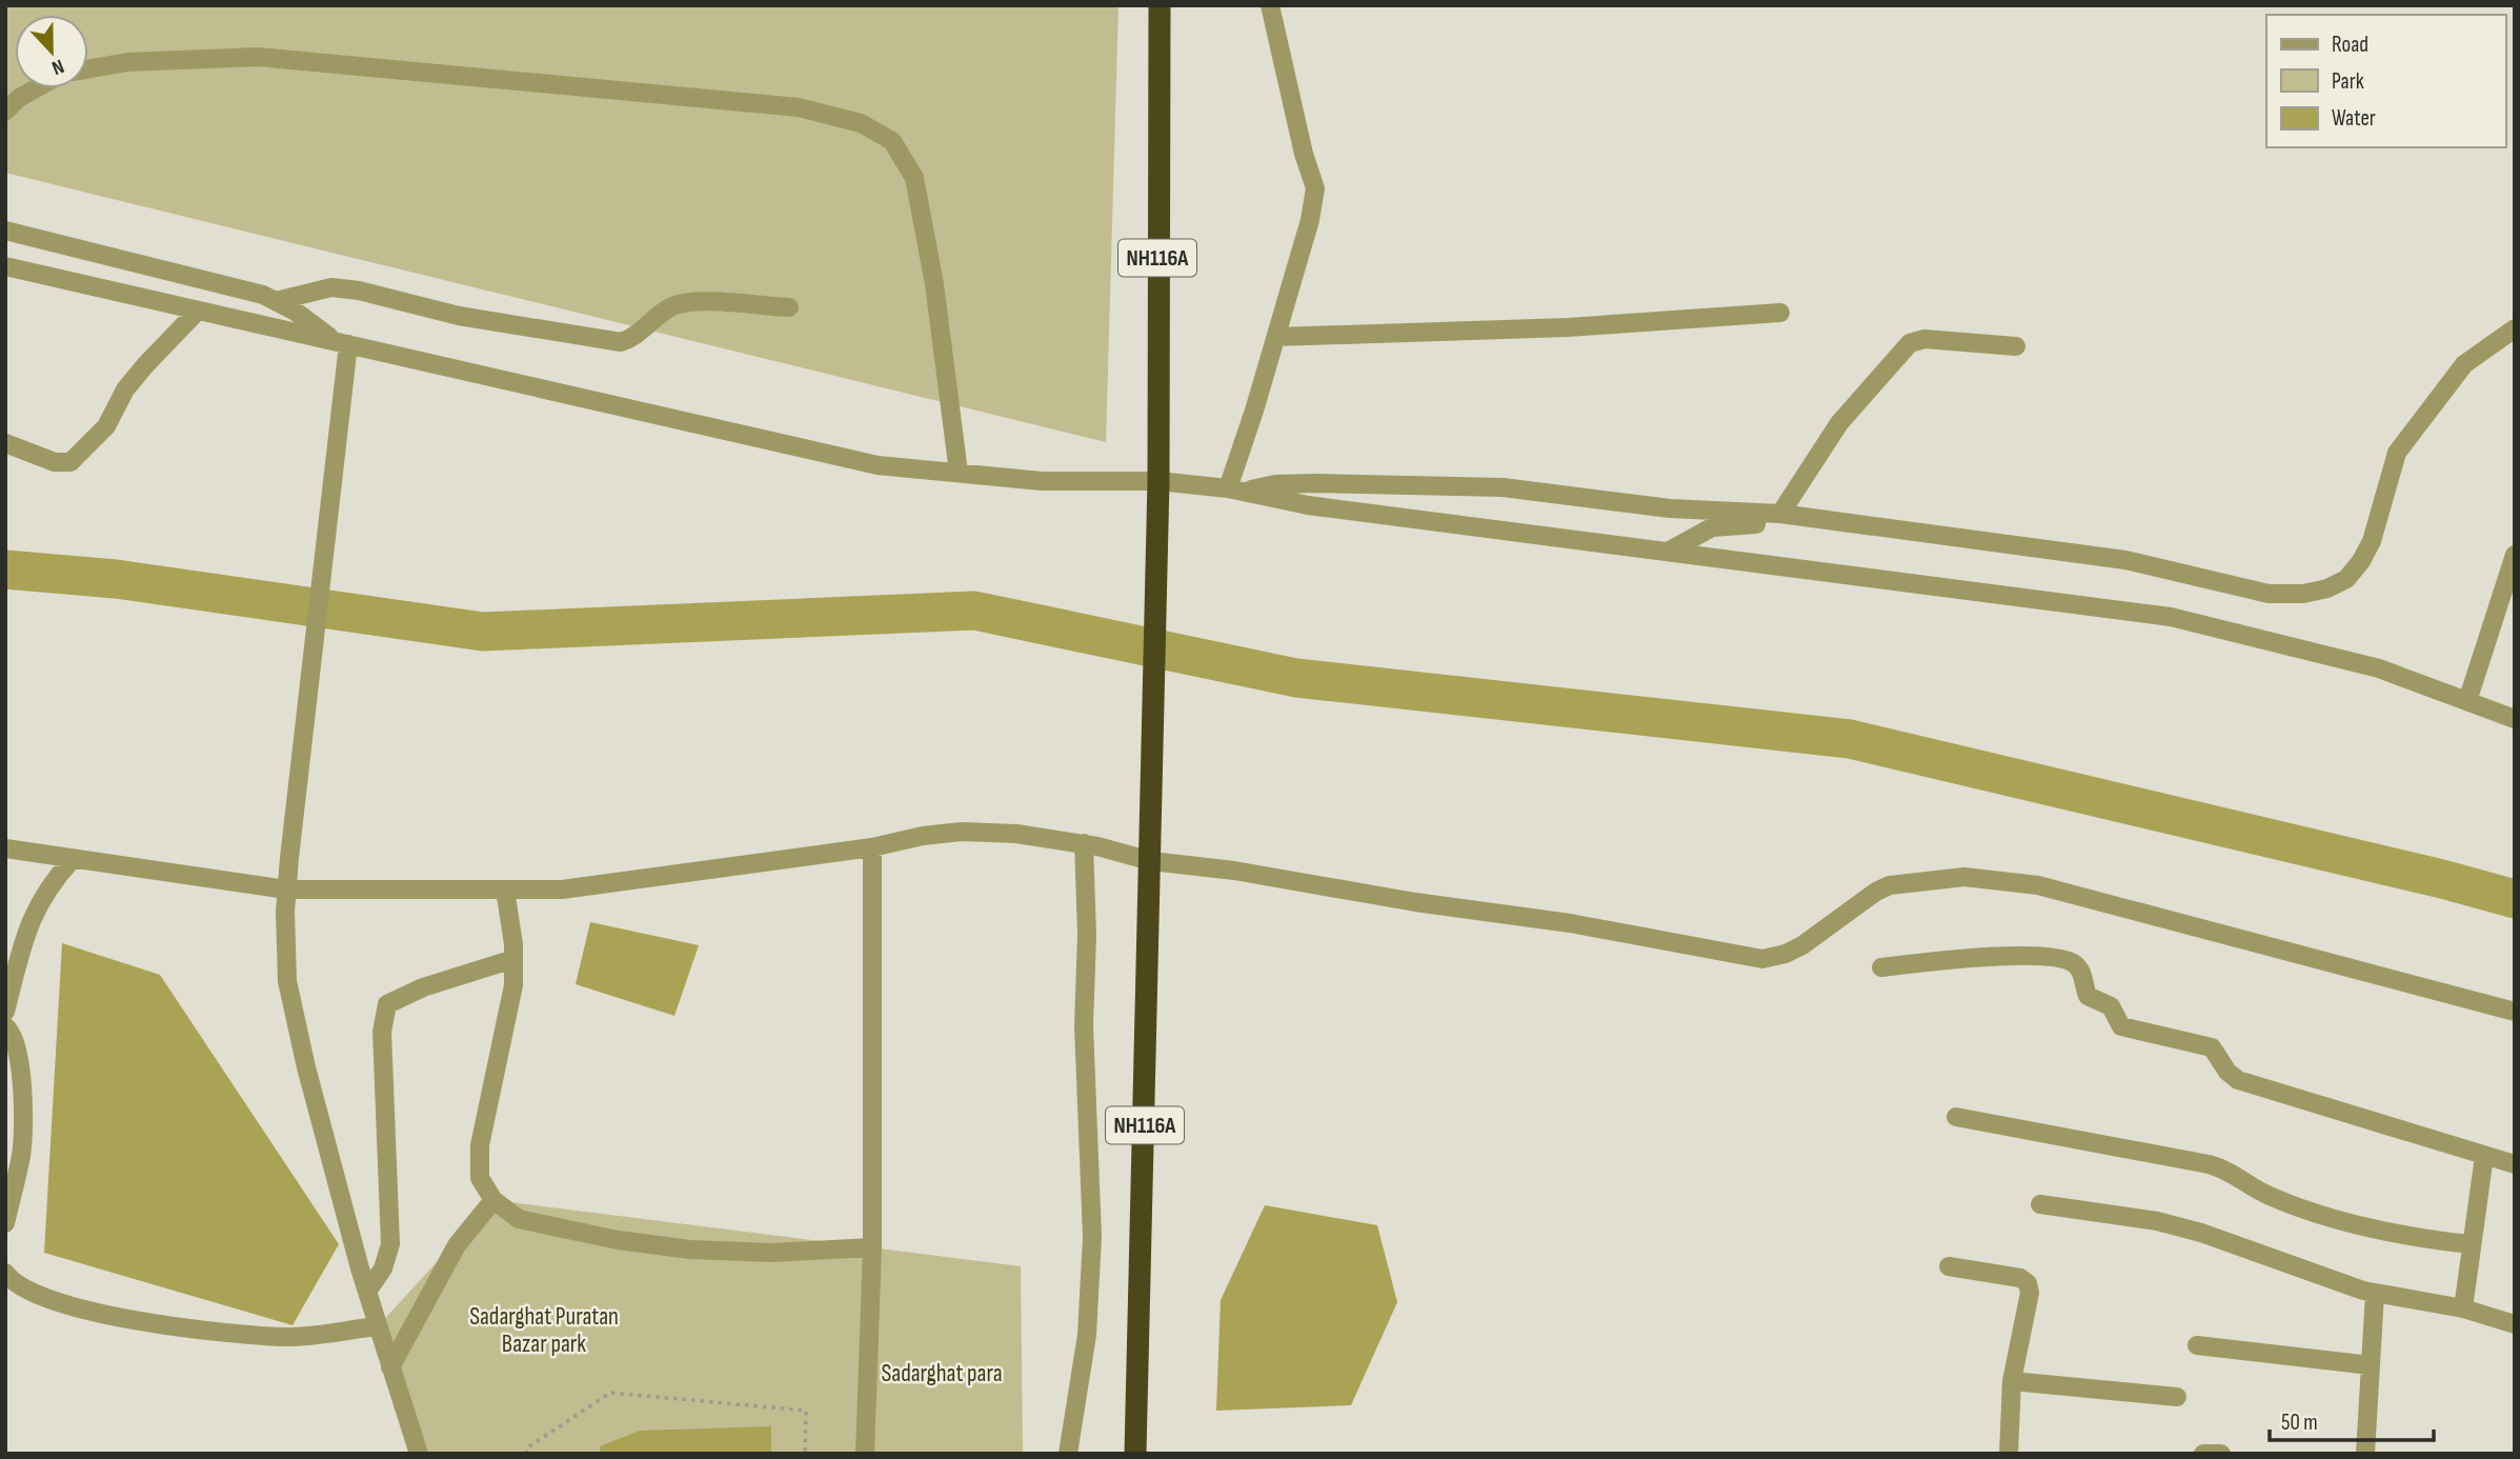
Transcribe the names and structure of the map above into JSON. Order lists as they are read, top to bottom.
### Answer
{
  "streets": {
    "highway": ["NH116A"]
  },
  "parks": ["Sadarghat Puratan Bazar park", "Sadarghat para"],
  "legend": ["Road", "Park", "Water"],
  "scale_bar": "50 m",
  "north": "bottom"
}
